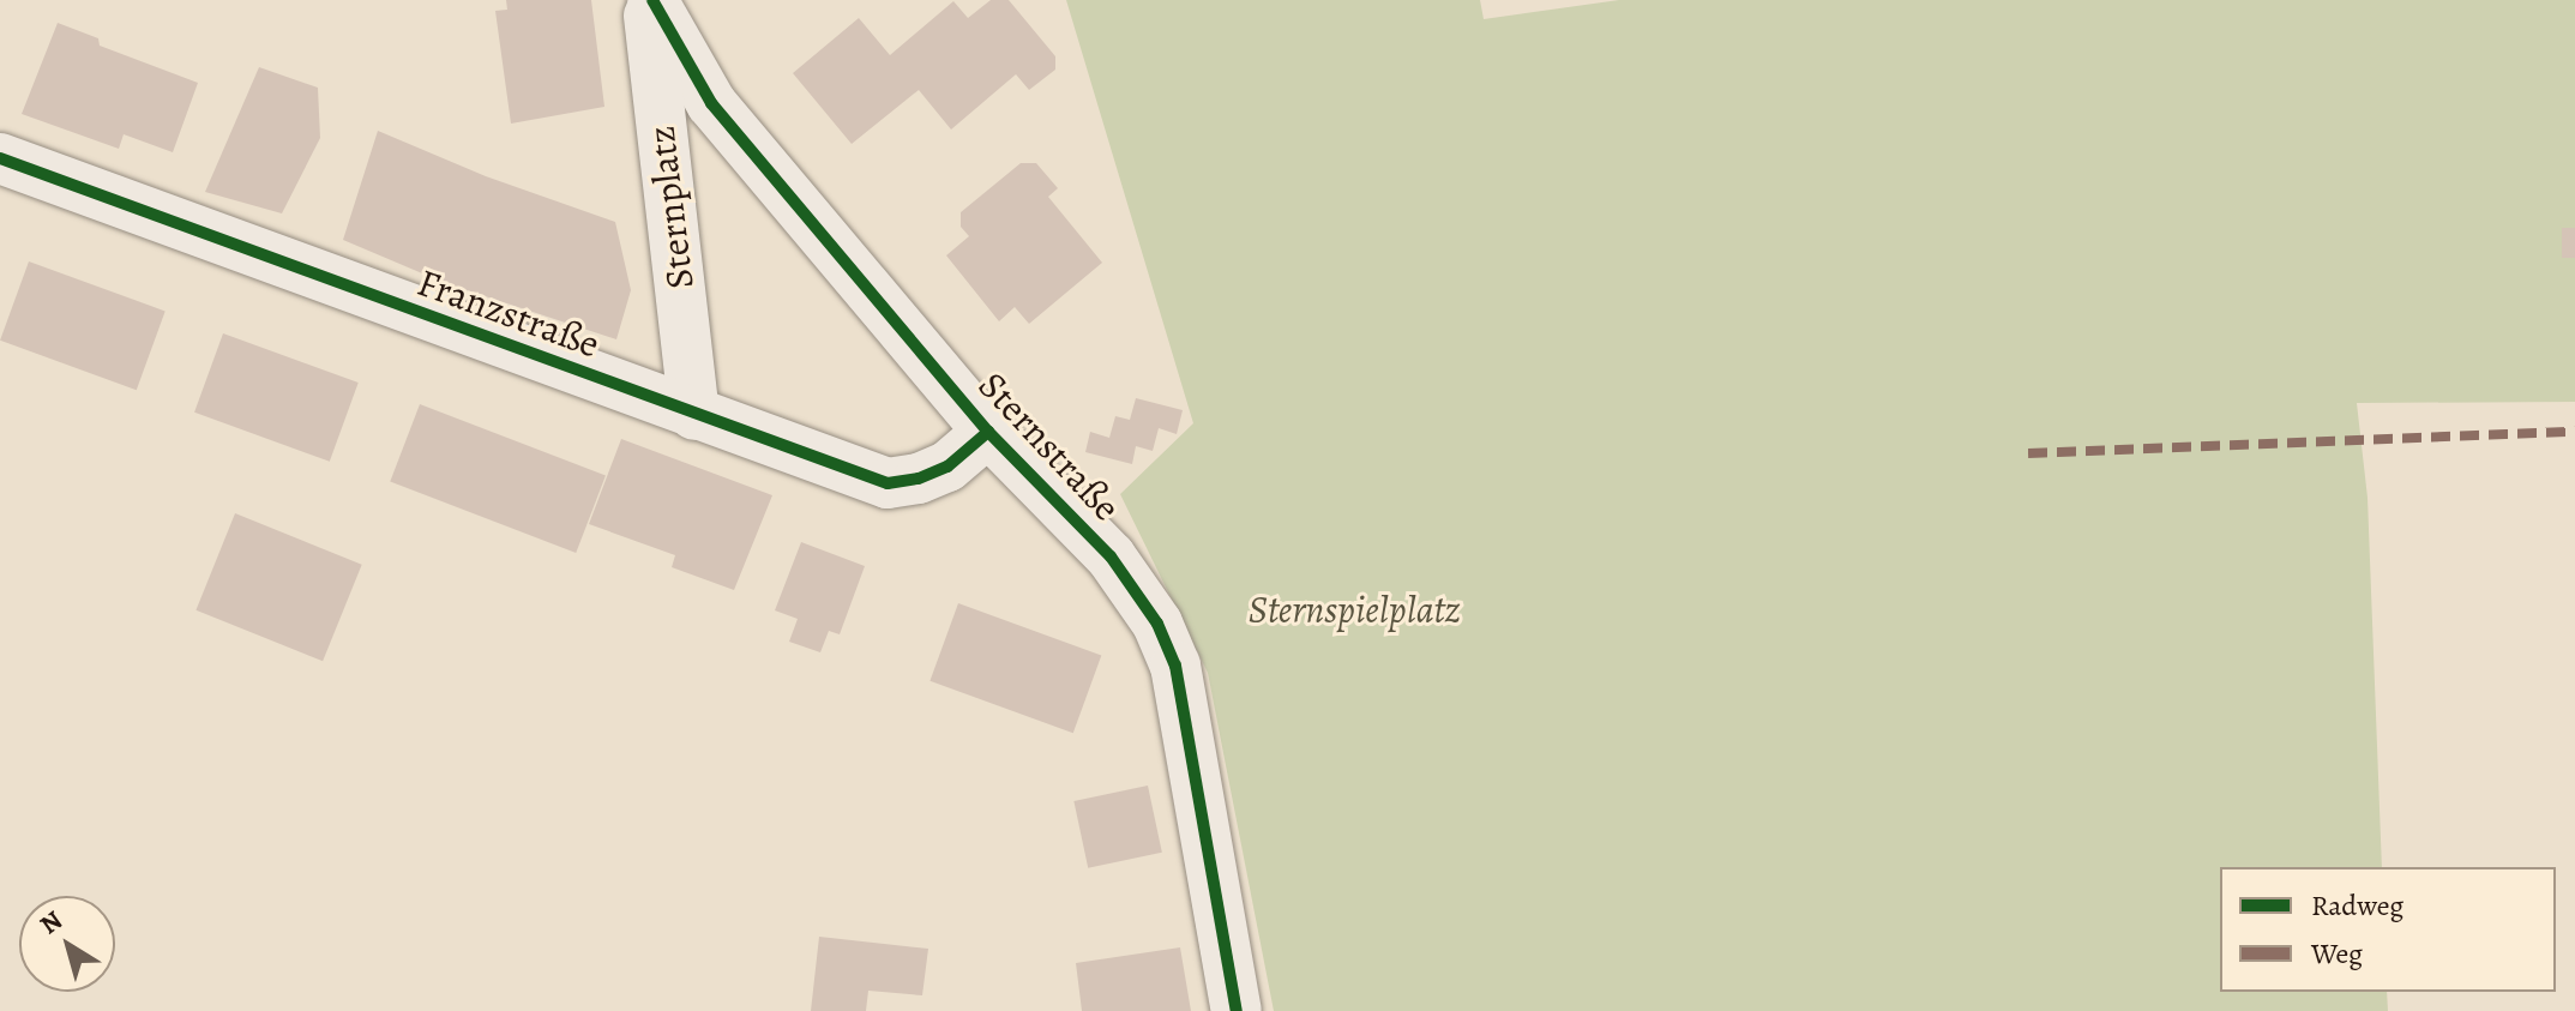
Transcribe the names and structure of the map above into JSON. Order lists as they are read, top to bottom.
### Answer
{
  "streets": {
    "street": ["Sternplatz", "Franzstraße", "Sternstraße"]
  },
  "crossings": [
    ["Sternplatz", "Franzstraße"],
    ["Sternplatz", "Sternstraße"],
    ["Franzstraße", "Sternstraße"]
  ],
  "parks": ["Sternspielplatz"],
  "legend": ["Radweg", "Weg"],
  "north": "top left"
}
